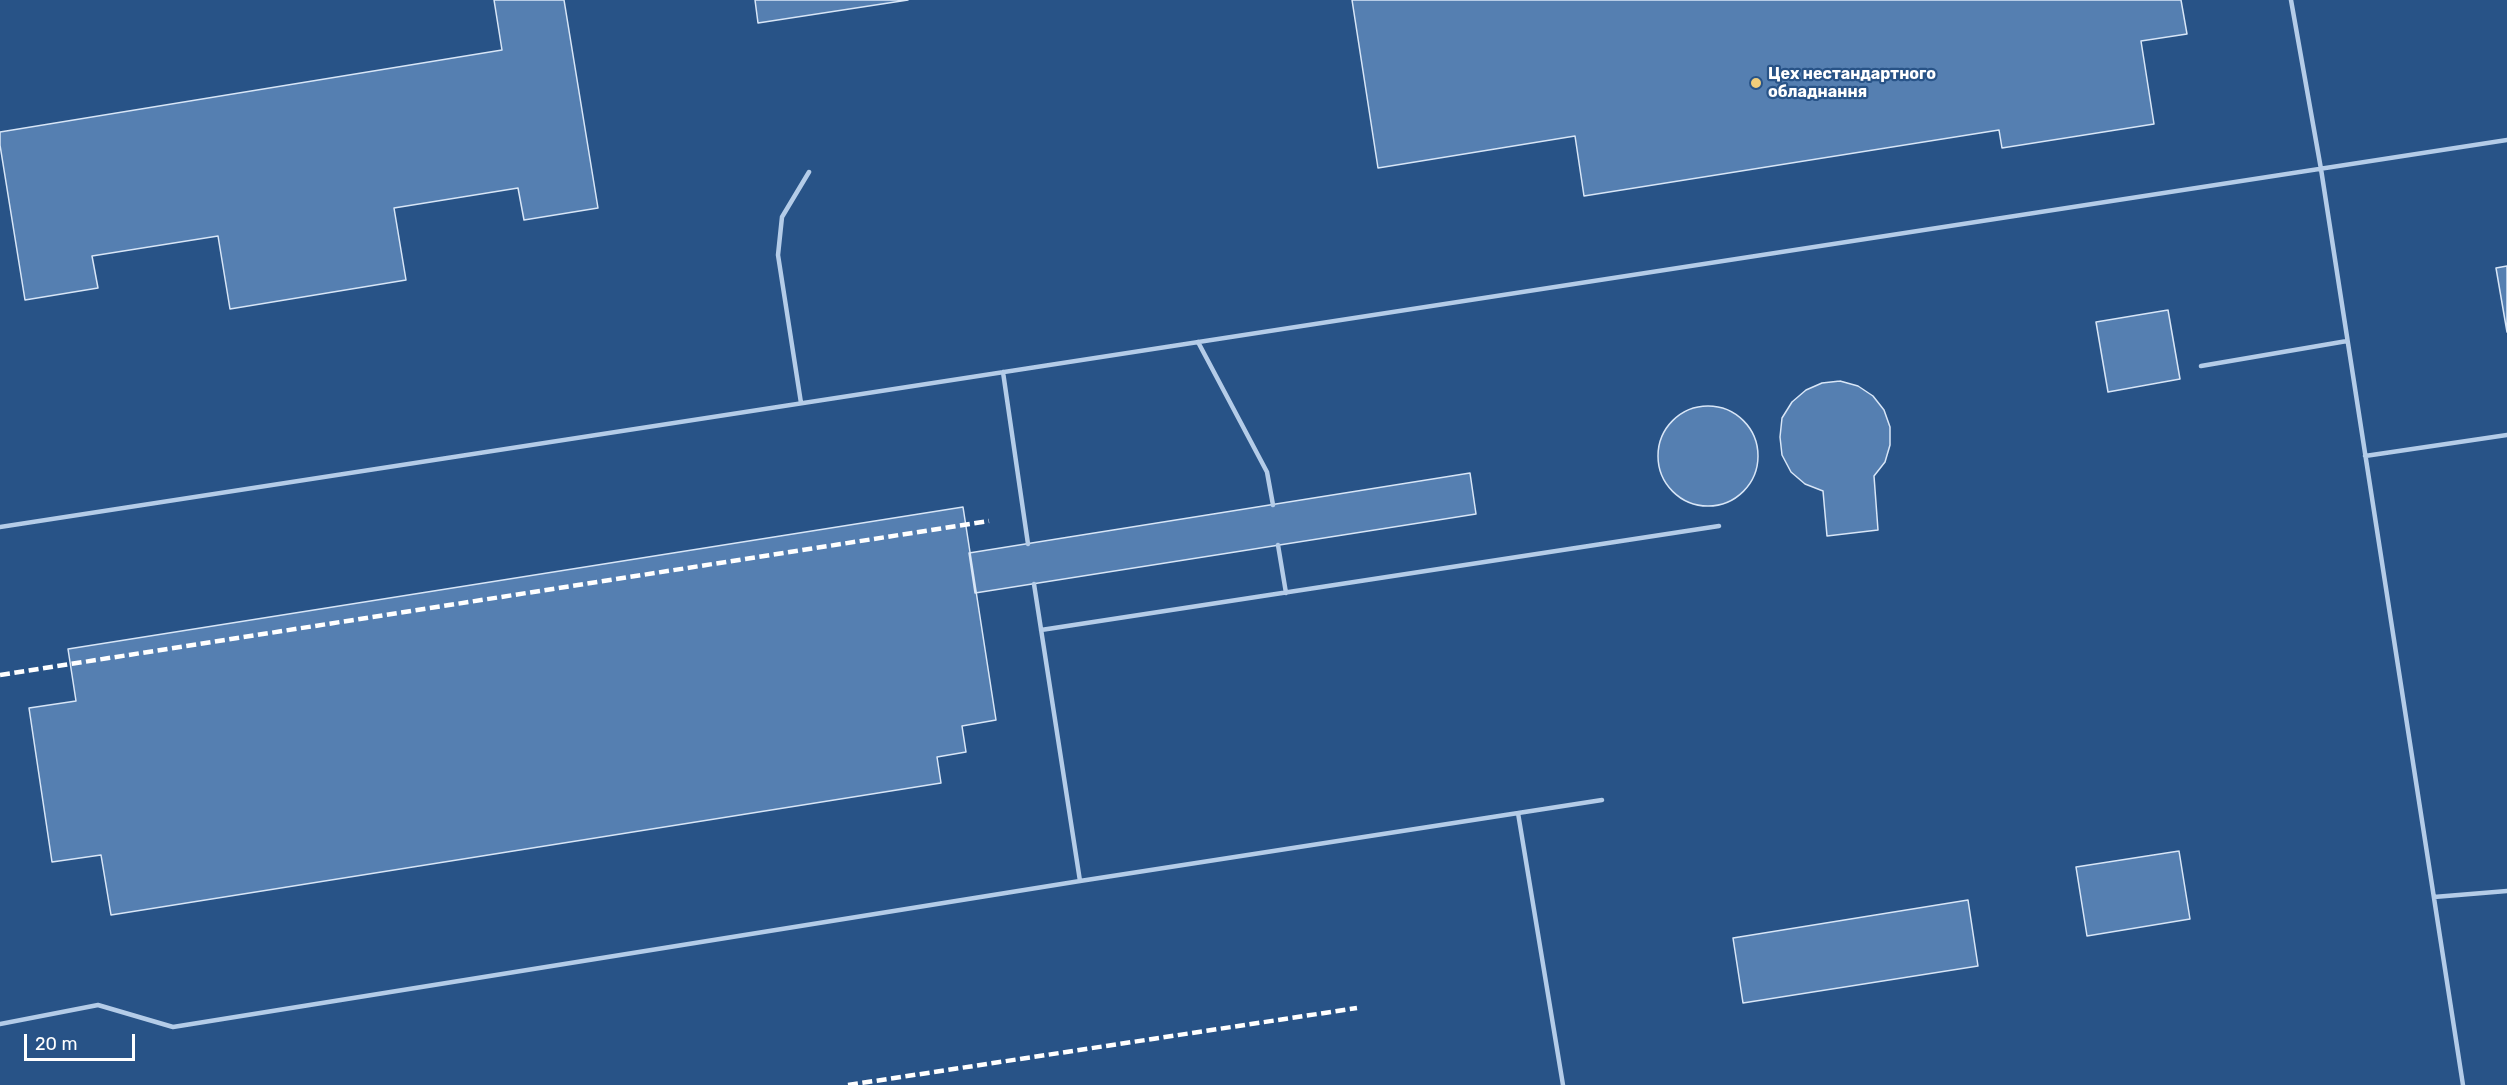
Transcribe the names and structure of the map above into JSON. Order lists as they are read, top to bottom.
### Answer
{
  "places": ["Цех нестандартного обладнання"],
  "scale_bar": "20 m"
}
